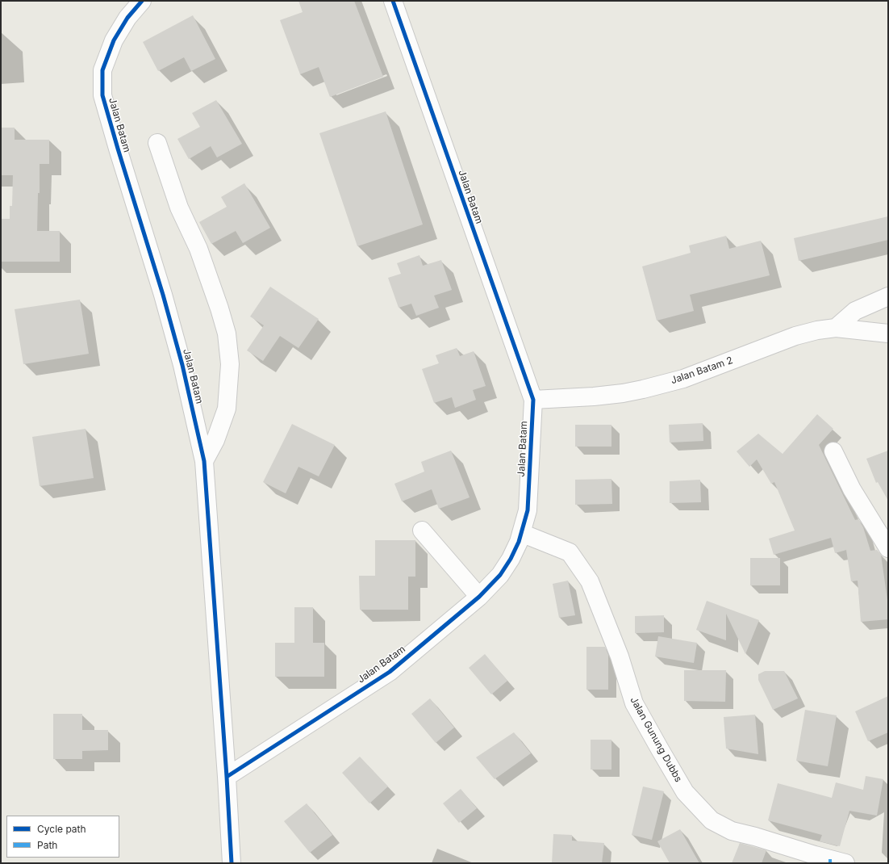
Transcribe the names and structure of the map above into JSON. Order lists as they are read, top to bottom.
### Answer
{
  "streets": {
    "street": ["Jalan Batam", "Jalan Batam 2", "Jalan Gunung Dubbs"]
  },
  "crossings": [
    ["Jalan Batam", "Jalan Batam 2"],
    ["Jalan Batam", "Jalan Gunung Dubbs"]
  ],
  "legend": ["Cycle path", "Path"]
}
